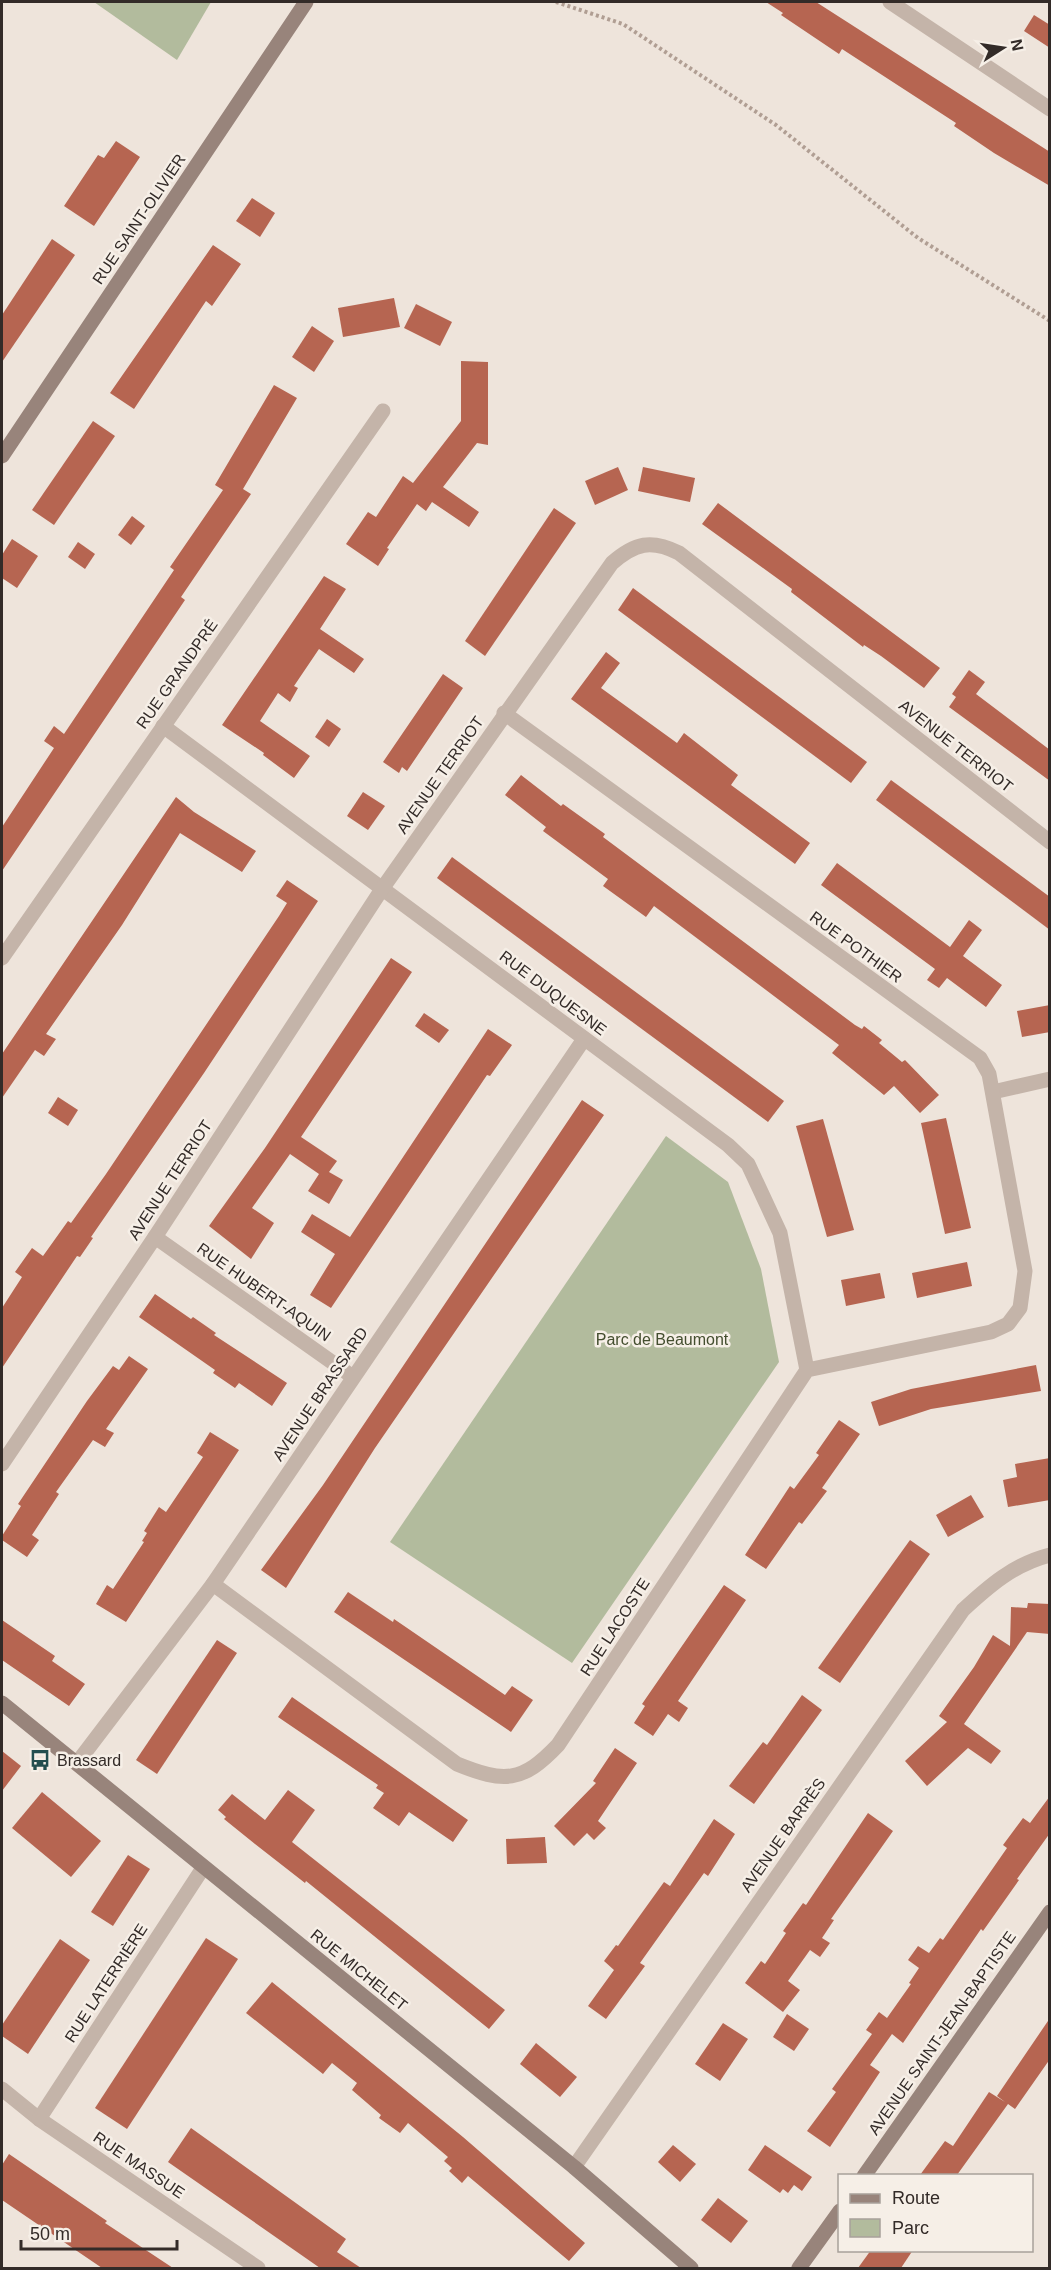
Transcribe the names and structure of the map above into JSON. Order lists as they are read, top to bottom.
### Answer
{
  "streets": {
    "street": [
      "RUE SAINT-OLIVIER",
      "RUE GRANDPRÉ",
      "AVENUE TERRIOT",
      "RUE POTHIER",
      "RUE DUQUESNE",
      "RUE HUBERT-AQUIN",
      "AVENUE BRASSARD",
      "RUE LACOSTE",
      "AVENUE BARRÈS",
      "RUE MICHELET",
      "RUE LATERRIÈRE",
      "AVENUE SAINT-JEAN-BAPTISTE",
      "RUE MASSUE"
    ]
  },
  "crossings": [
    ["RUE GRANDPRÉ", "RUE DUQUESNE"],
    ["AVENUE TERRIOT", "RUE POTHIER"],
    ["AVENUE TERRIOT", "RUE DUQUESNE"],
    ["AVENUE TERRIOT", "RUE HUBERT-AQUIN"],
    ["RUE POTHIER", "RUE DUQUESNE"],
    ["RUE POTHIER", "RUE LACOSTE"],
    ["RUE DUQUESNE", "AVENUE BRASSARD"],
    ["RUE DUQUESNE", "RUE LACOSTE"],
    ["RUE HUBERT-AQUIN", "AVENUE BRASSARD"],
    ["AVENUE BRASSARD", "RUE LACOSTE"],
    ["AVENUE BRASSARD", "RUE MICHELET"],
    ["AVENUE BARRÈS", "RUE MICHELET"],
    ["RUE MICHELET", "RUE LATERRIÈRE"],
    ["RUE LATERRIÈRE", "RUE MASSUE"]
  ],
  "parks": ["Parc de Beaumont"],
  "places": {
    "bus stop": ["Brassard"]
  },
  "legend": ["Route", "Parc"],
  "scale_bar": "50 m",
  "north": "right"
}
